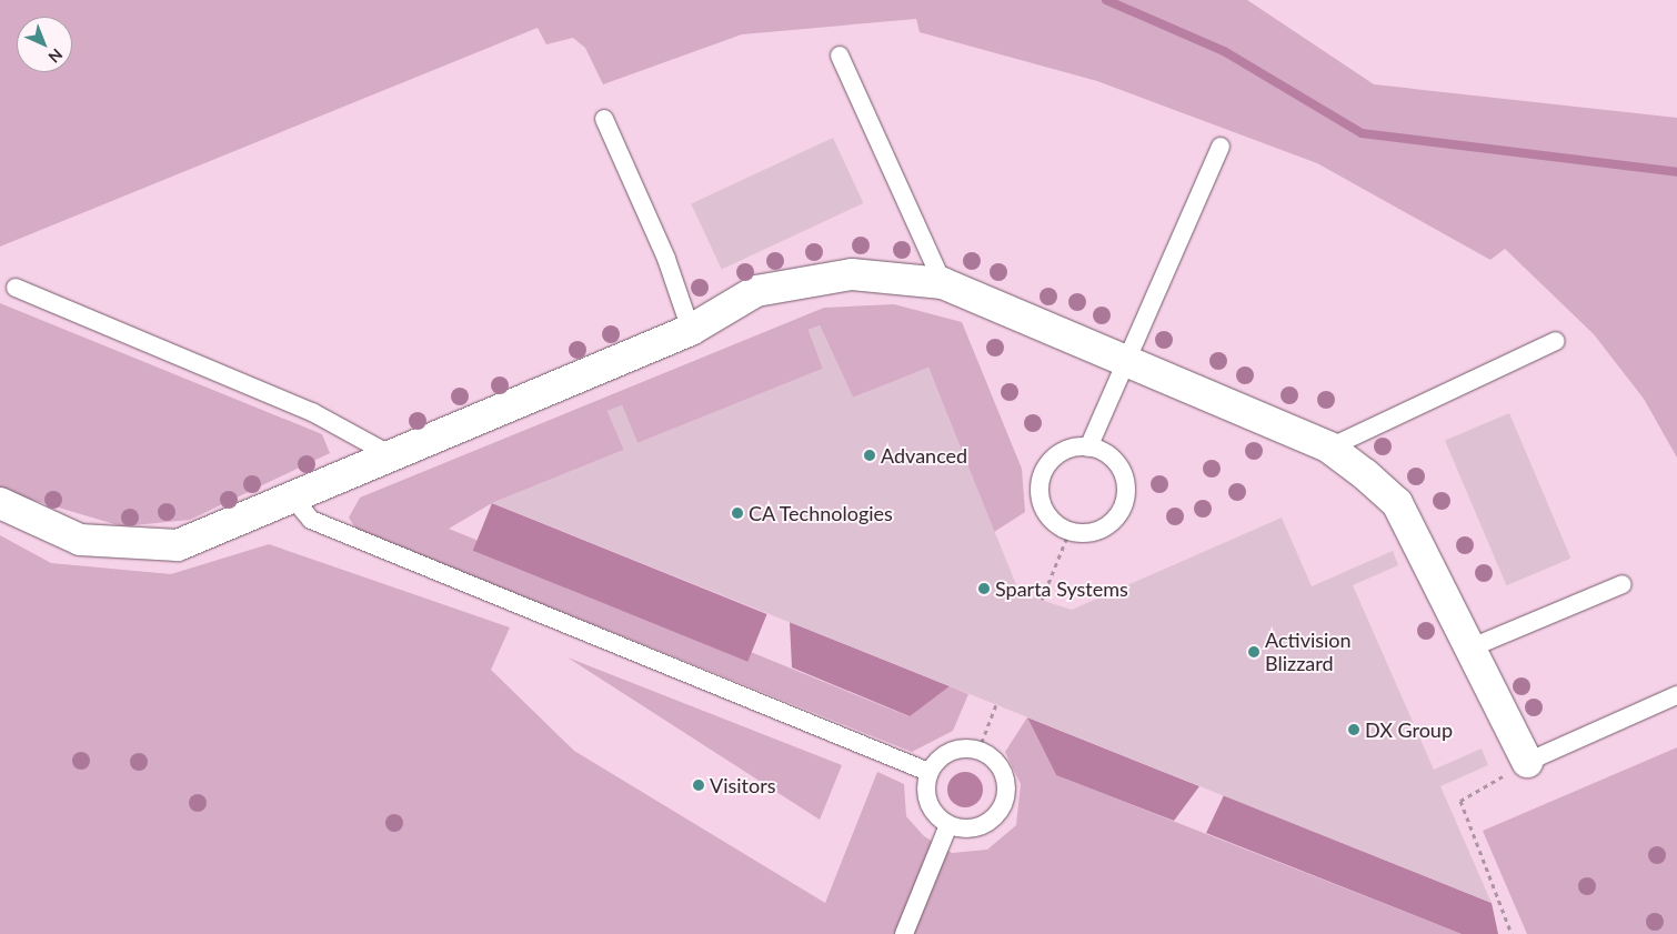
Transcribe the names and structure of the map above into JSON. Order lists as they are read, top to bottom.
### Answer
{
  "places": [
    "Advanced",
    "CA Technologies",
    "Sparta Systems",
    "Activision Blizzard",
    "DX Group",
    "Visitors"
  ],
  "north": "bottom right"
}
